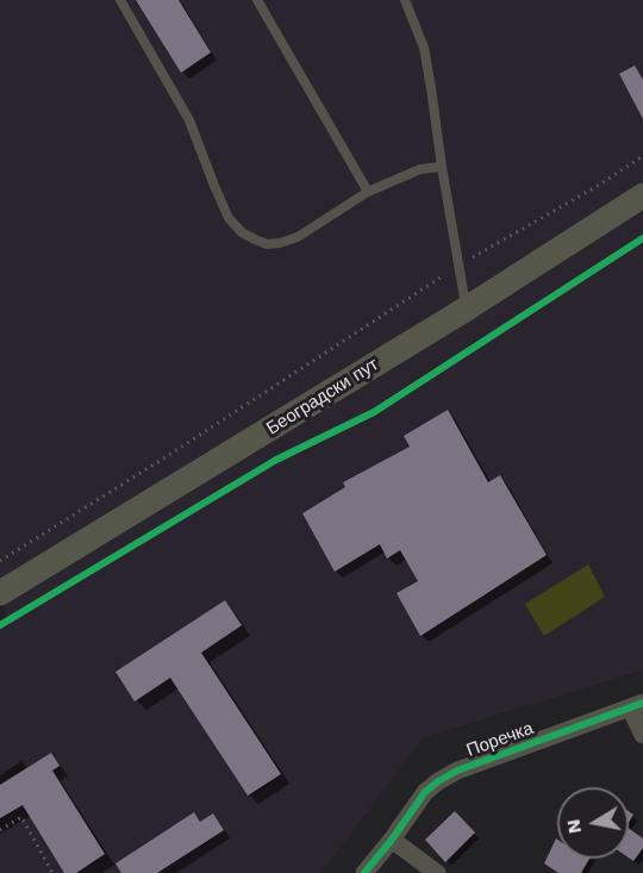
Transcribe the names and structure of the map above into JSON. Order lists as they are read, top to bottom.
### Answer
{
  "streets": {
    "main road": ["Београдски пут"],
    "street": ["Поречка"]
  },
  "north": "left"
}
